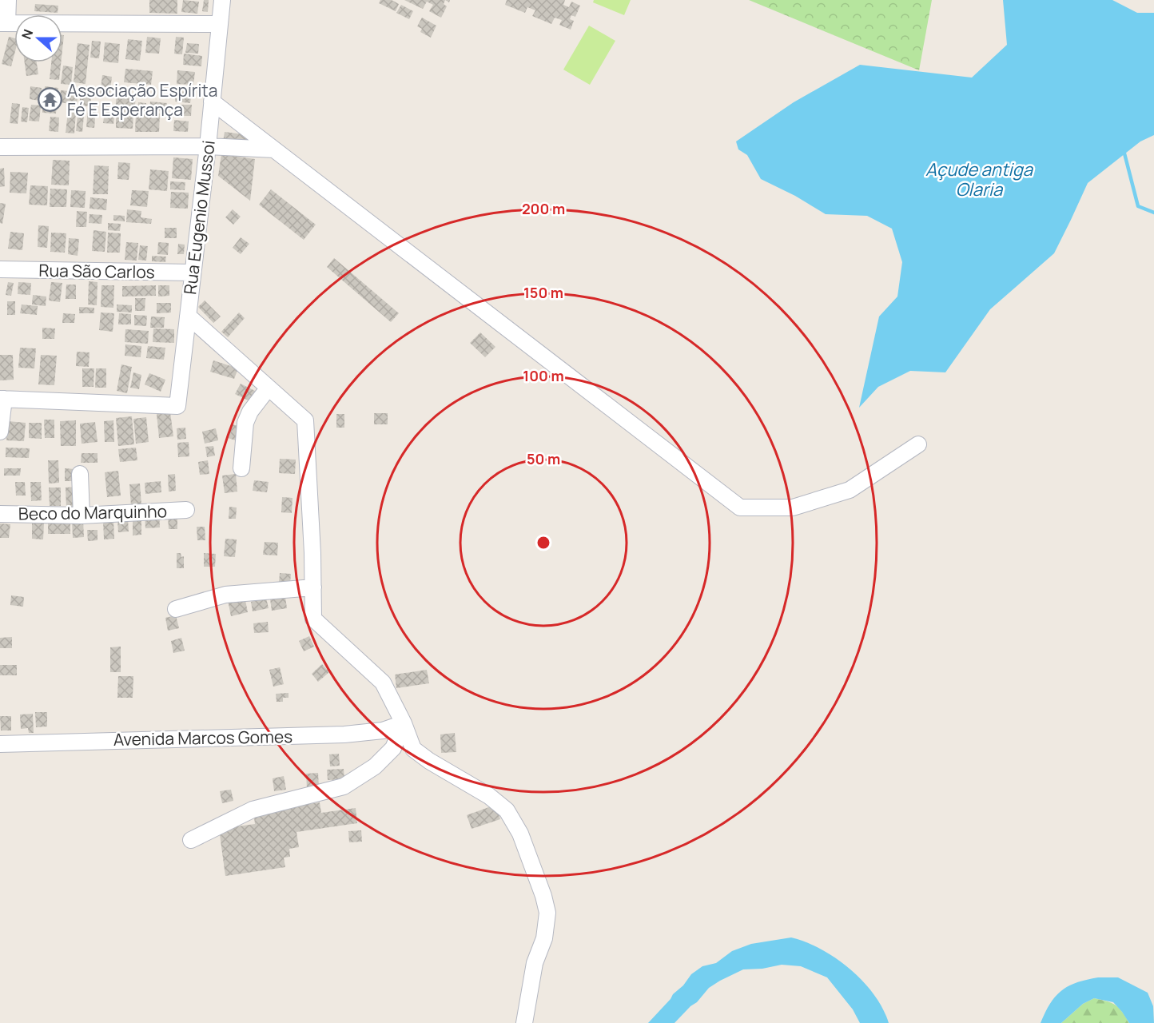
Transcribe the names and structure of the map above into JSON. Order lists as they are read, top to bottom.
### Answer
{
  "streets": {
    "street": [
      "Rua Eugenio Mussoi",
      "Rua São Carlos",
      "Beco do Marquinho",
      "Avenida Marcos Gomes"
    ]
  },
  "crossings": [
    ["Rua Eugenio Mussoi", "Rua São Carlos"]
  ],
  "water": ["Açude antiga Olaria"],
  "places": {
    "temple": ["Associação Espírita Fé E Esperança"]
  },
  "north": "left",
  "rings": [
    "200 m",
    "150 m",
    "100 m",
    "50 m"
  ]
}
